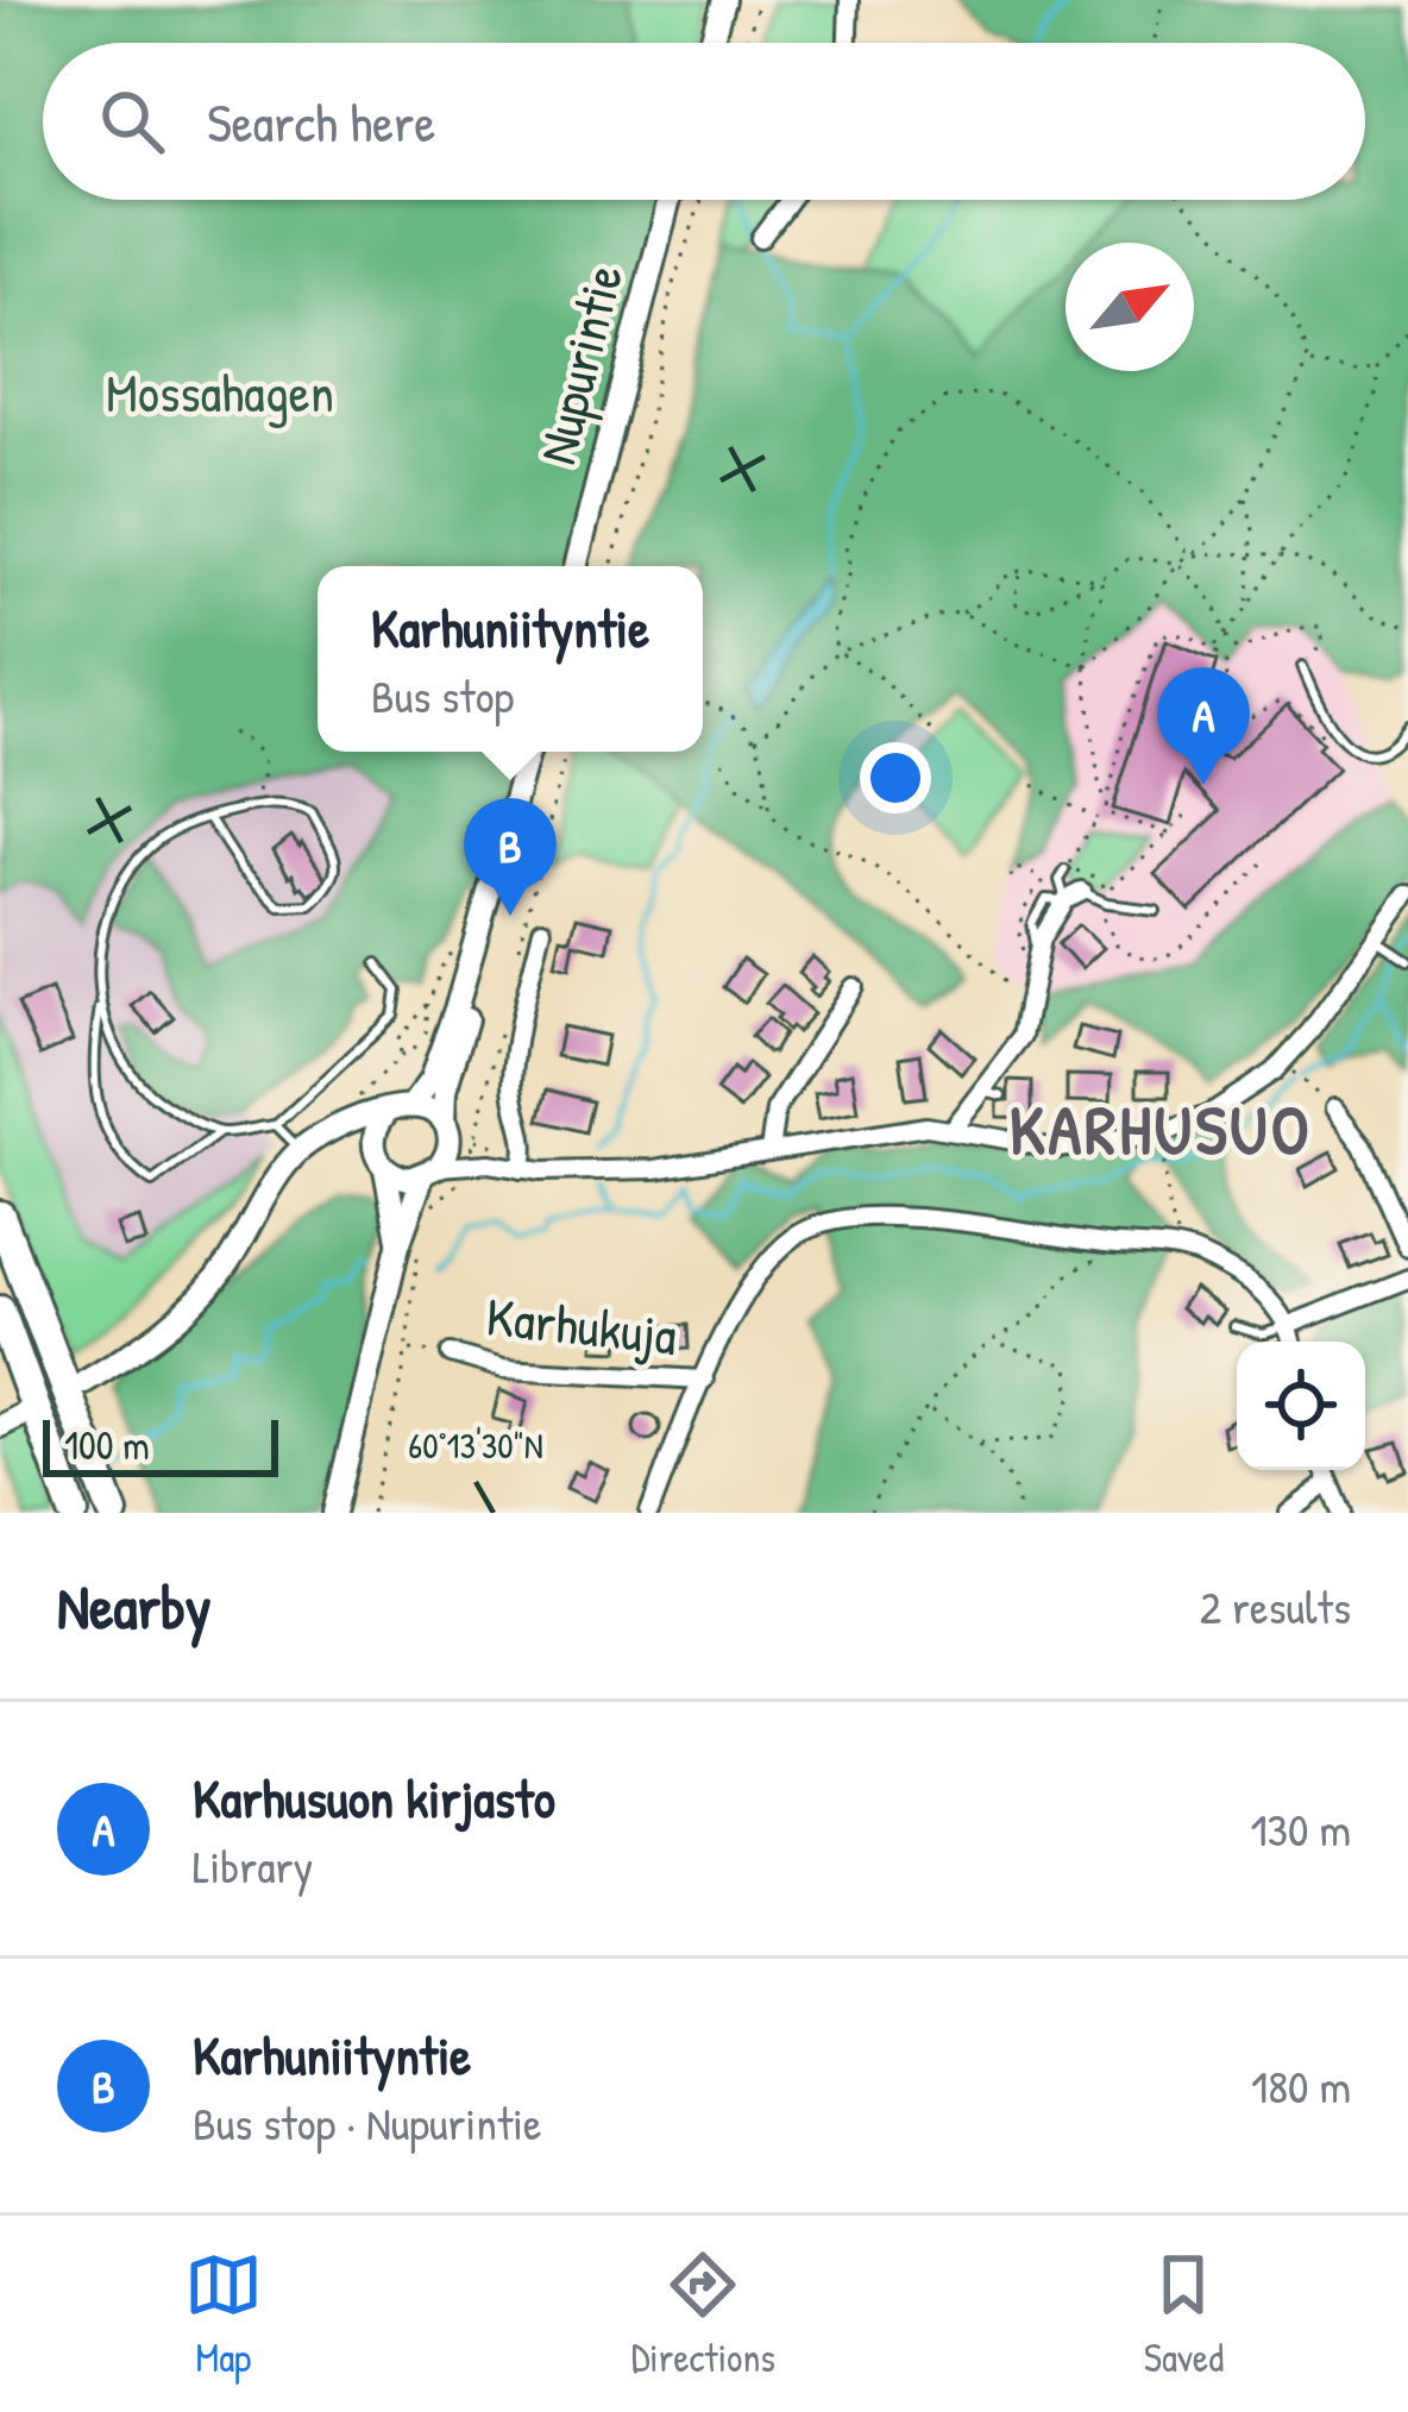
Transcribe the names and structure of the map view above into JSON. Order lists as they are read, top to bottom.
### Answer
{
  "streets": {
    "main road": ["Nupurintie"],
    "street": ["Karhukuja"]
  },
  "districts": ["KARHUSUO"],
  "parks": ["Mossahagen"],
  "scale_bar": "100 m",
  "north": "top right",
  "page": {
    "search": "Search here",
    "popup": ["Karhuniityntie", "Bus stop"],
    "pins": ["A", "B"],
    "scale": "100 m",
    "heading": ["Nearby", "2 results"],
    "list": [
      {
        "mark": "A",
        "name": "Karhusuon kirjasto",
        "note": "Library",
        "value": "130 m"
      },
      {
        "mark": "B",
        "name": "Karhuniityntie",
        "note": "Bus stop · Nupurintie",
        "value": "180 m"
      }
    ],
    "nav": ["Map", "Directions", "Saved"]
  },
  "coordinates": ["60°13'30\"N"]
}
